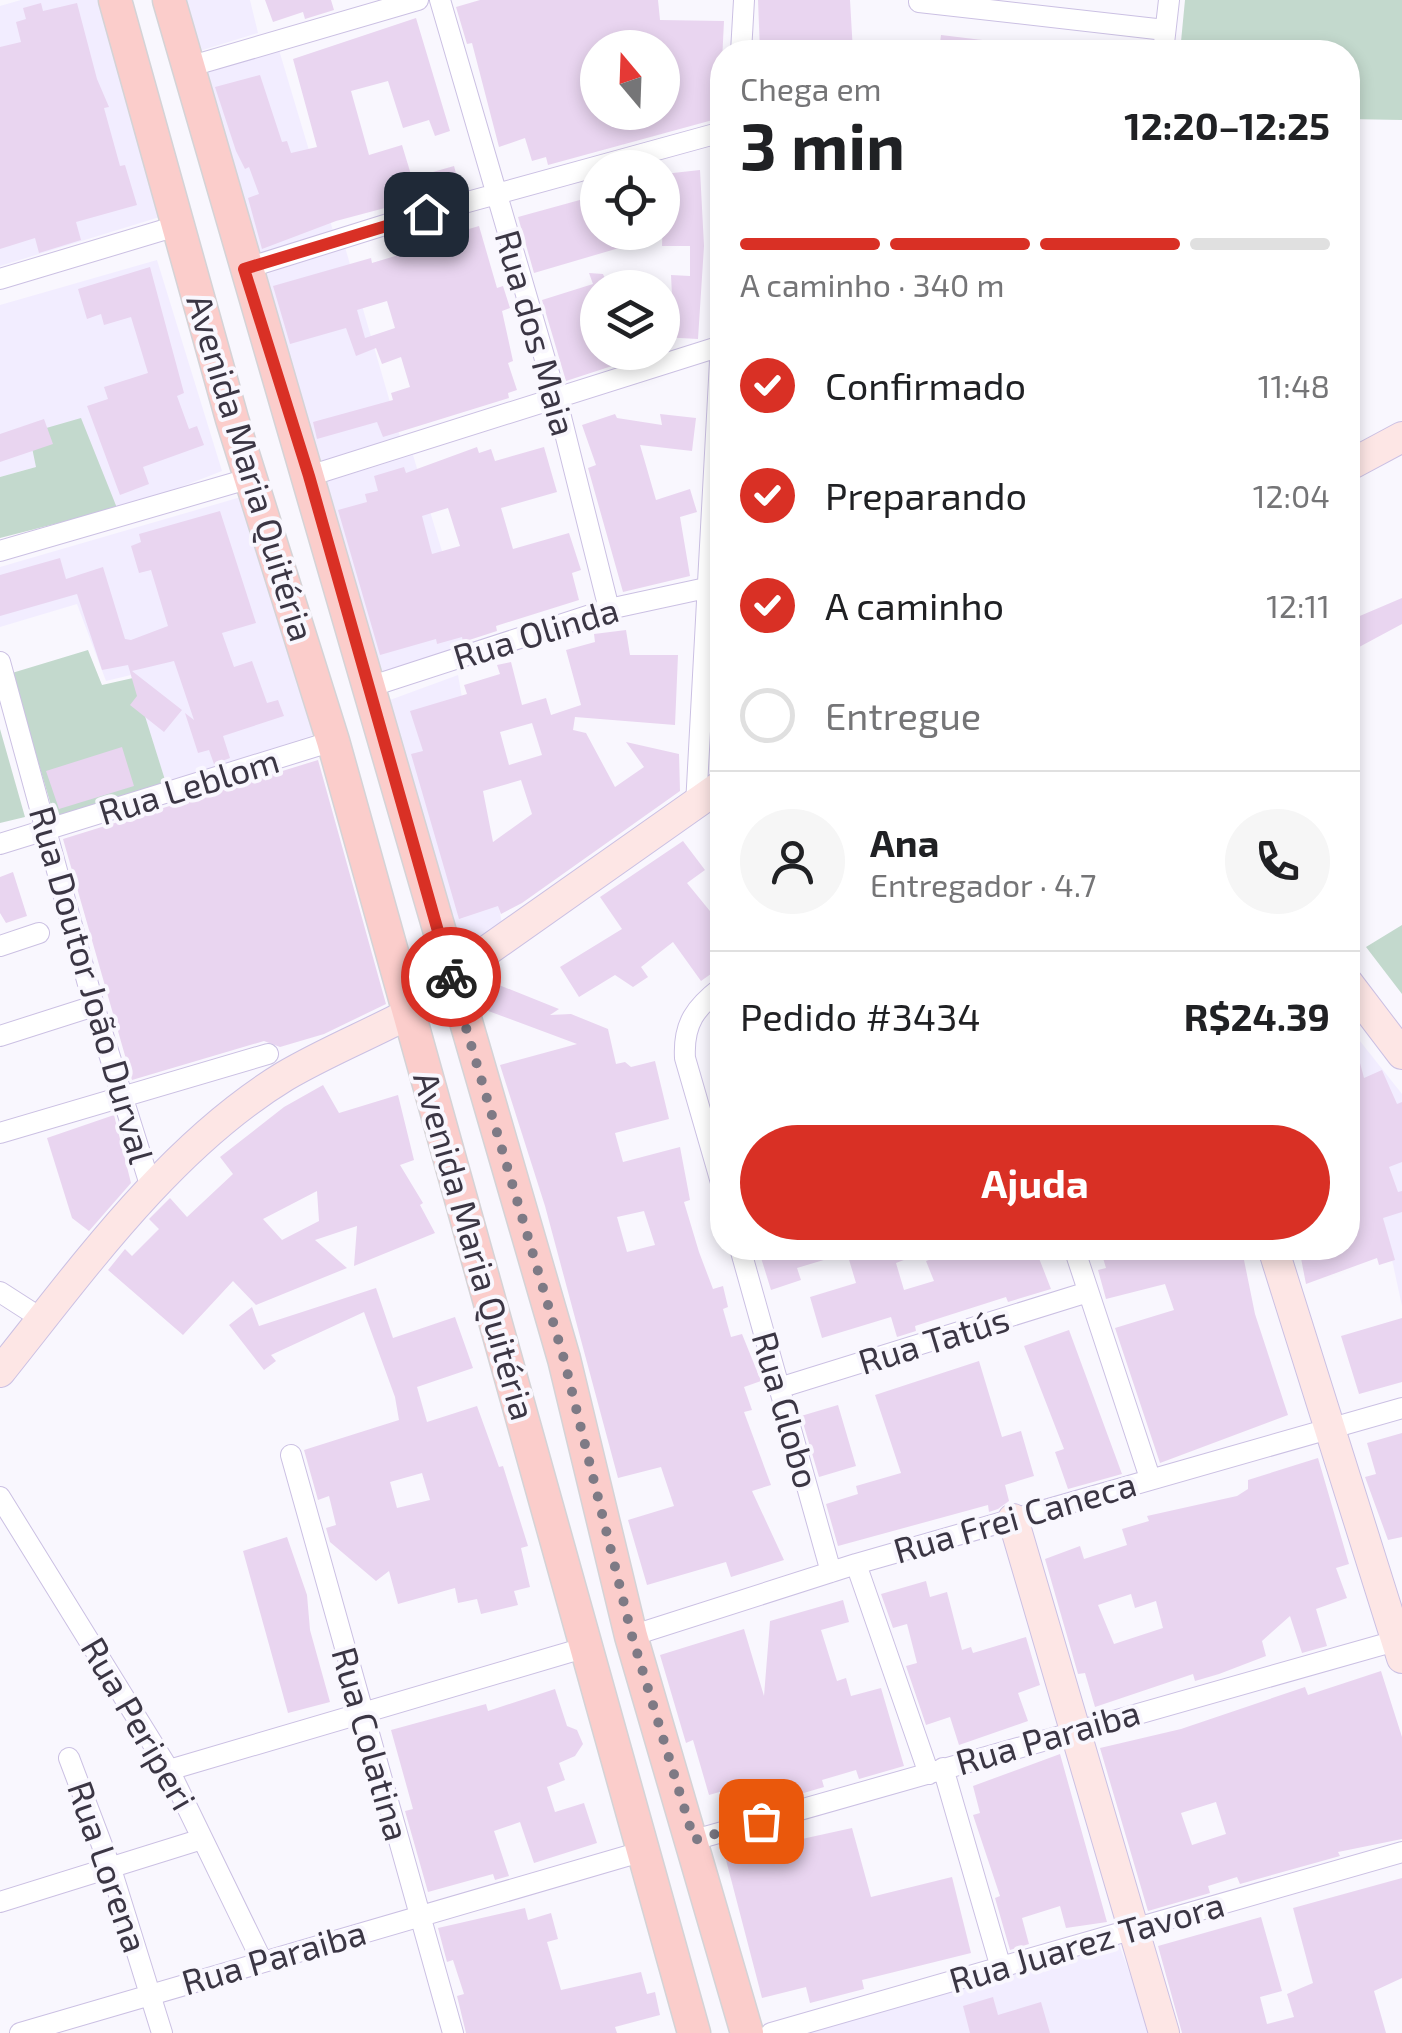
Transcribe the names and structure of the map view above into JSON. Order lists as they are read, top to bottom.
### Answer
{
  "streets": {
    "main road": ["Avenida Maria Quitéria"],
    "street": [
      "Rua dos Maia",
      "Rua Olinda",
      "Rua Leblom",
      "Rua Doutor João Durval",
      "Rua Tatús",
      "Rua Globo",
      "Rua Frei Caneca",
      "Rua Periperi",
      "Rua Paraiba",
      "Rua Colatina",
      "Rua Lorena",
      "Rua Juarez Tavora"
    ]
  },
  "crossings": [
    ["Rua dos Maia", "Rua Olinda"],
    ["Avenida Maria Quitéria", "Rua Olinda"],
    ["Avenida Maria Quitéria", "Rua Leblom"],
    ["Avenida Maria Quitéria", "Rua Frei Caneca"],
    ["Avenida Maria Quitéria", "Rua Paraiba"],
    ["Rua Leblom", "Rua Doutor João Durval"],
    ["Rua Tatús", "Rua Globo"],
    ["Rua Globo", "Rua Frei Caneca"],
    ["Rua Periperi", "Rua Paraiba"],
    ["Rua Paraiba", "Rua Colatina"],
    ["Rua Paraiba", "Rua Lorena"]
  ],
  "north": "top",
  "page": {
    "heading": ["3 min", "Chega em", "12:20–12:25"],
    "panel": [
      "Ana",
      "Entregador · 4.7",
      "Pedido #3434",
      "R$24.39"
    ],
    "bar": "A caminho · 340 m",
    "list": [
      ["Confirmado", "11:48"],
      ["Preparando", "12:04"],
      ["A caminho", "12:11"],
      "Entregue"
    ],
    "buttons": "Ajuda"
  }
}
